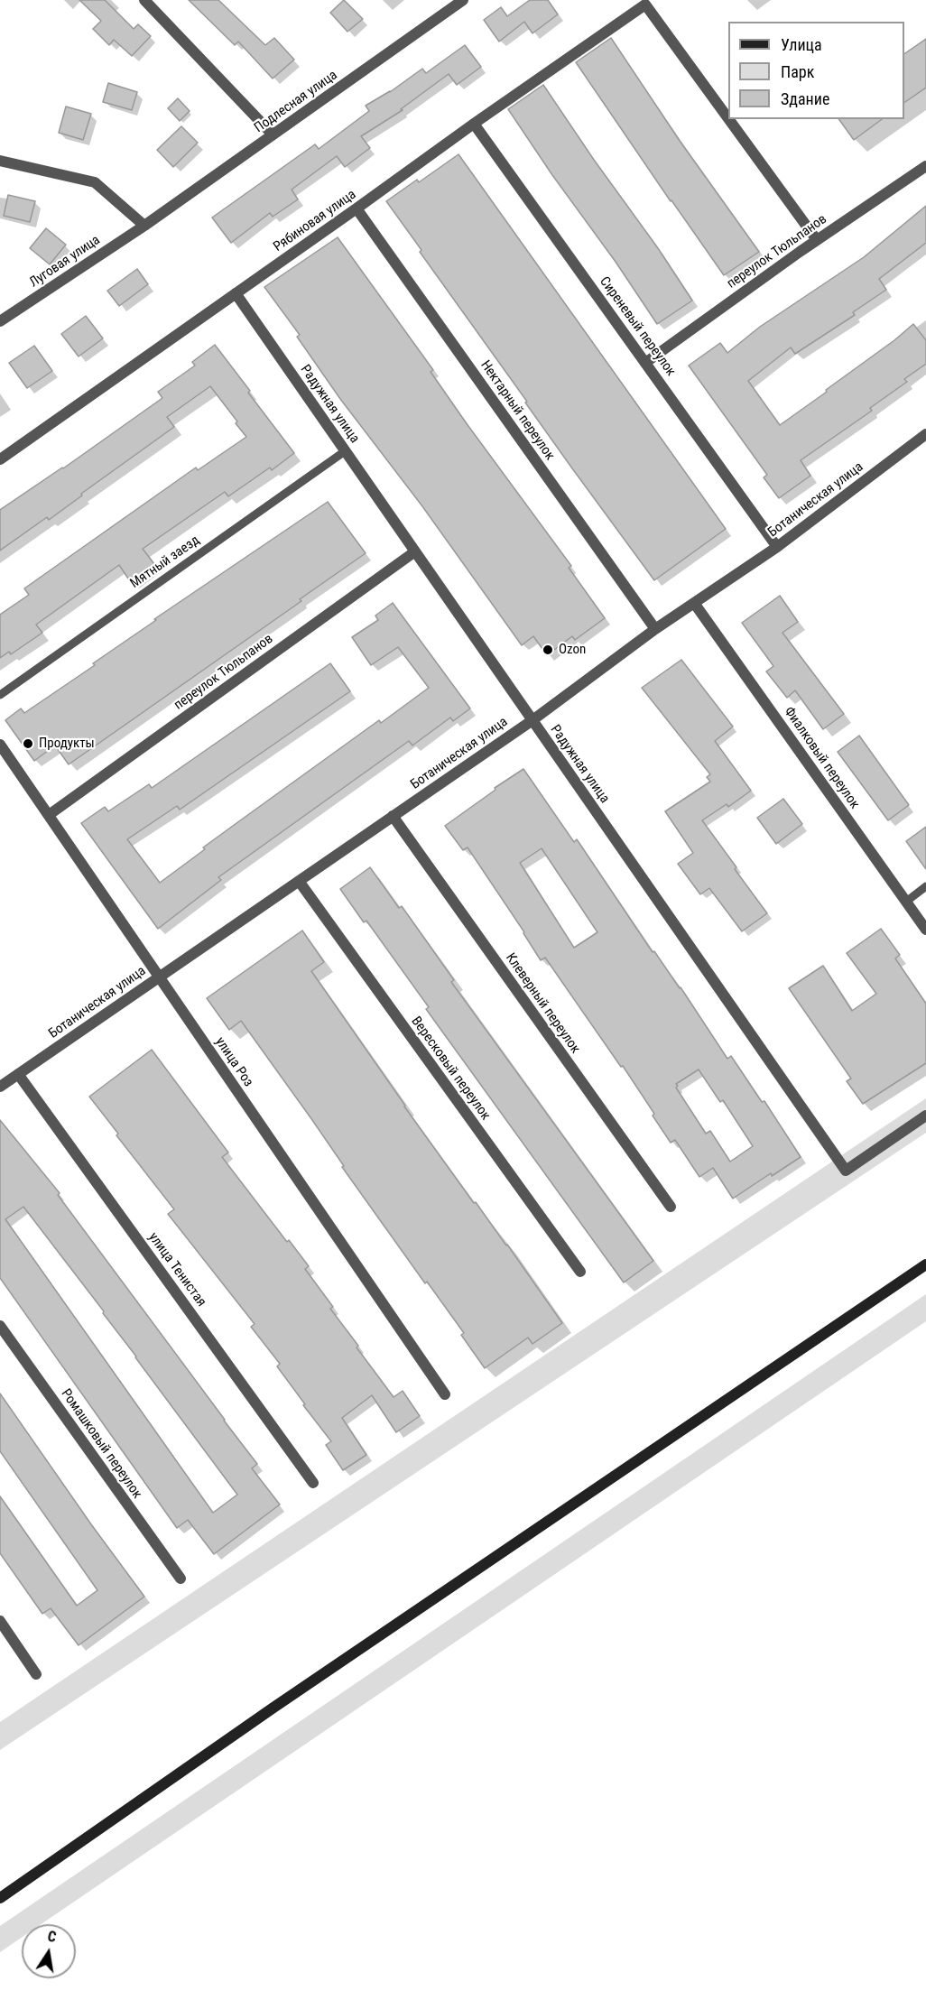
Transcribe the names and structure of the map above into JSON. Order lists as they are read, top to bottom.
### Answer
{
  "streets": {
    "street": [
      "Подлесная улица",
      "Рябиновая улица",
      "переулок Тюльпанов",
      "Луговая улица",
      "Сиреневый переулок",
      "Радужная улица",
      "Нектарный переулок",
      "Ботаническая улица",
      "Фиалковый переулок",
      "Клеверный переулок",
      "улица Роз",
      "Вересковый переулок",
      "улица Тенистая",
      "Ромашковый переулок"
    ],
    "lane": ["Мятный заезд"]
  },
  "crossings": [
    ["Подлесная улица", "Луговая улица"],
    ["Рябиновая улица", "переулок Тюльпанов"],
    ["Рябиновая улица", "Сиреневый переулок"],
    ["Рябиновая улица", "Радужная улица"],
    ["Рябиновая улица", "Нектарный переулок"],
    ["переулок Тюльпанов", "Сиреневый переулок"],
    ["переулок Тюльпанов", "Радужная улица"],
    ["переулок Тюльпанов", "улица Роз"],
    ["Сиреневый переулок", "Ботаническая улица"],
    ["Радужная улица", "Ботаническая улица"],
    ["Радужная улица", "Мятный заезд"],
    ["Нектарный переулок", "Ботаническая улица"],
    ["Ботаническая улица", "Фиалковый переулок"],
    ["Ботаническая улица", "Клеверный переулок"],
    ["Ботаническая улица", "улица Роз"],
    ["Ботаническая улица", "Вересковый переулок"],
    ["Ботаническая улица", "улица Тенистая"]
  ],
  "places": ["Ozon", "Продукты"],
  "legend": ["Улица", "Парк", "Здание"],
  "north": "top"
}
